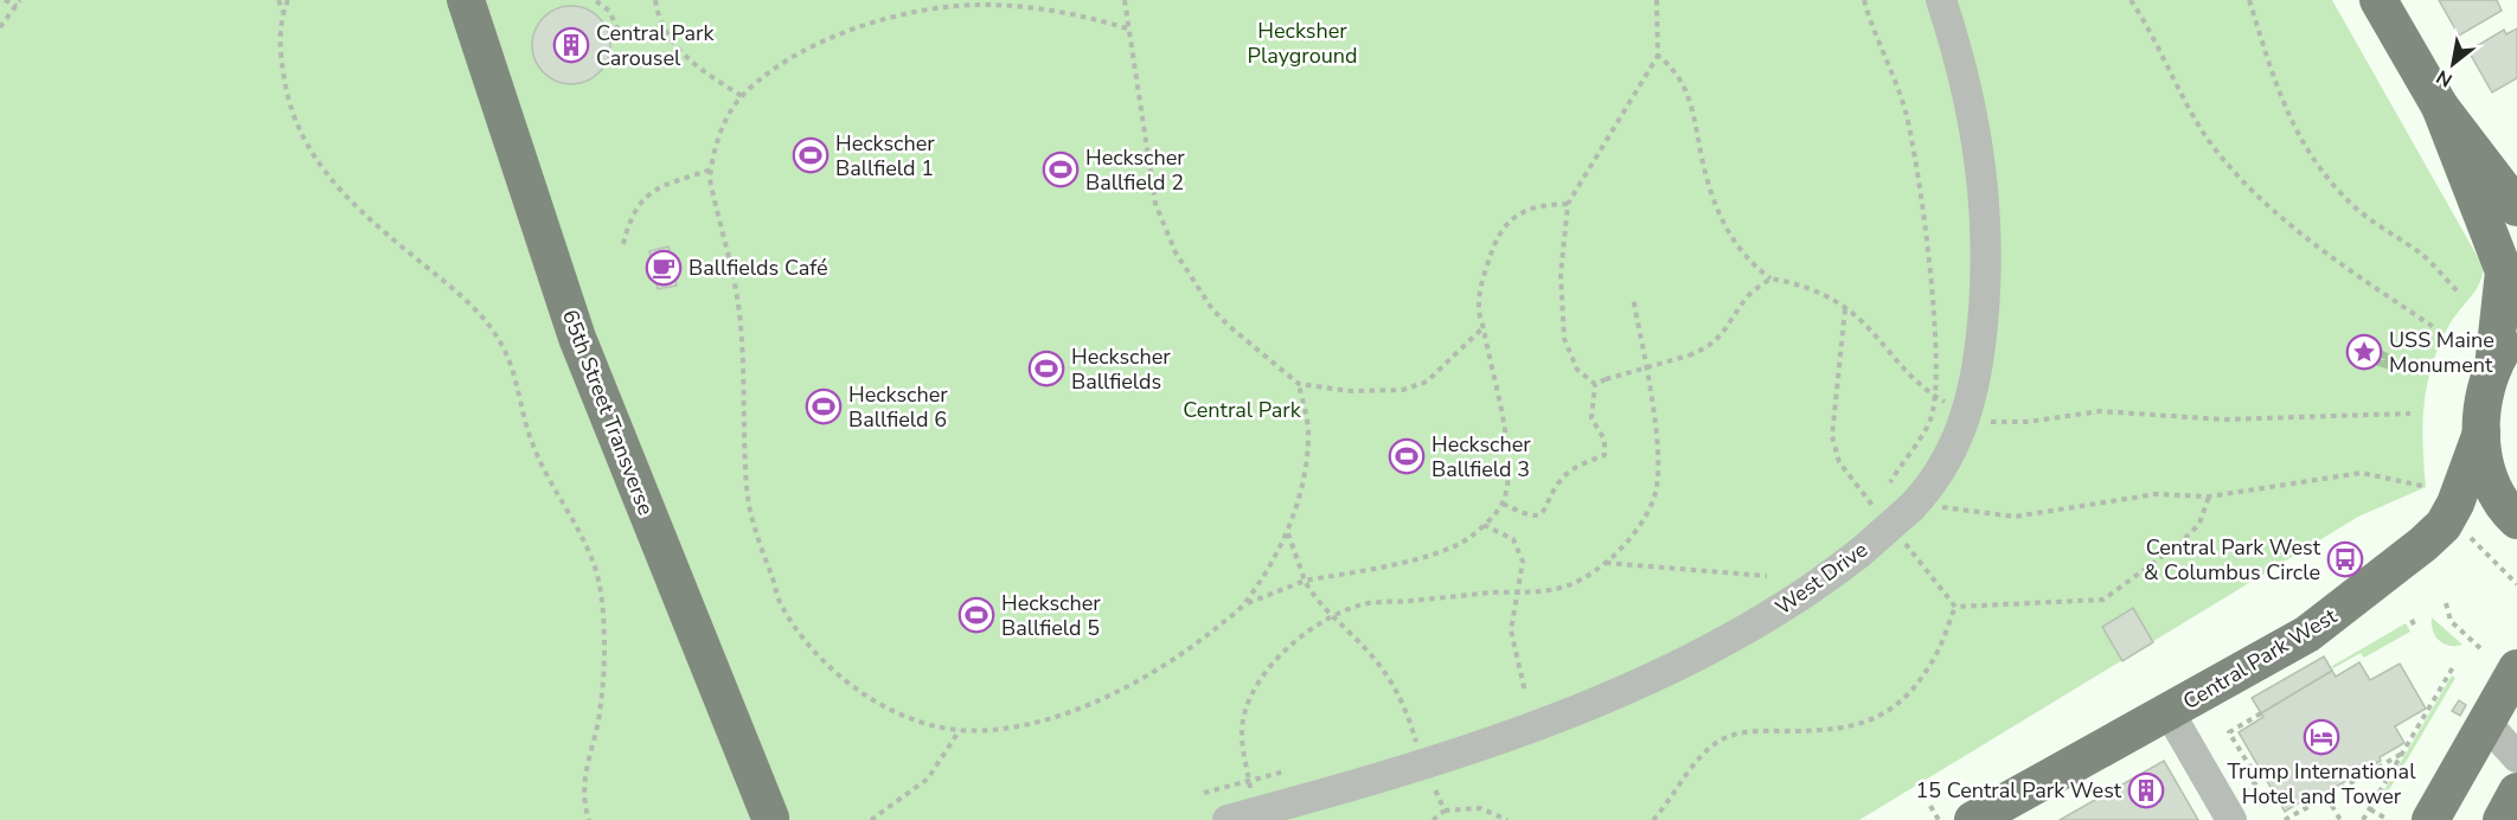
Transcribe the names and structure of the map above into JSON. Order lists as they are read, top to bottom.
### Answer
{
  "streets": {
    "main road": ["65th Street Transverse", "Central Park West"],
    "street": ["West Drive"]
  },
  "parks": ["Hecksher Playground", "Central Park"],
  "places": {
    "building": ["Central Park Carousel", "15 Central Park West"],
    "sports": [
      "Heckscher Ballfield 1",
      "Heckscher Ballfield 2",
      "Heckscher Ballfields",
      "Heckscher Ballfield 6",
      "Heckscher Ballfield 3",
      "Heckscher Ballfield 5"
    ],
    "cafe": ["Ballfields Café"],
    "place": ["USS Maine Monument"],
    "bus stop": ["Central Park West & Columbus Circle"],
    "hotel": ["Trump International Hotel and Tower"]
  },
  "north": "bottom left"
}
